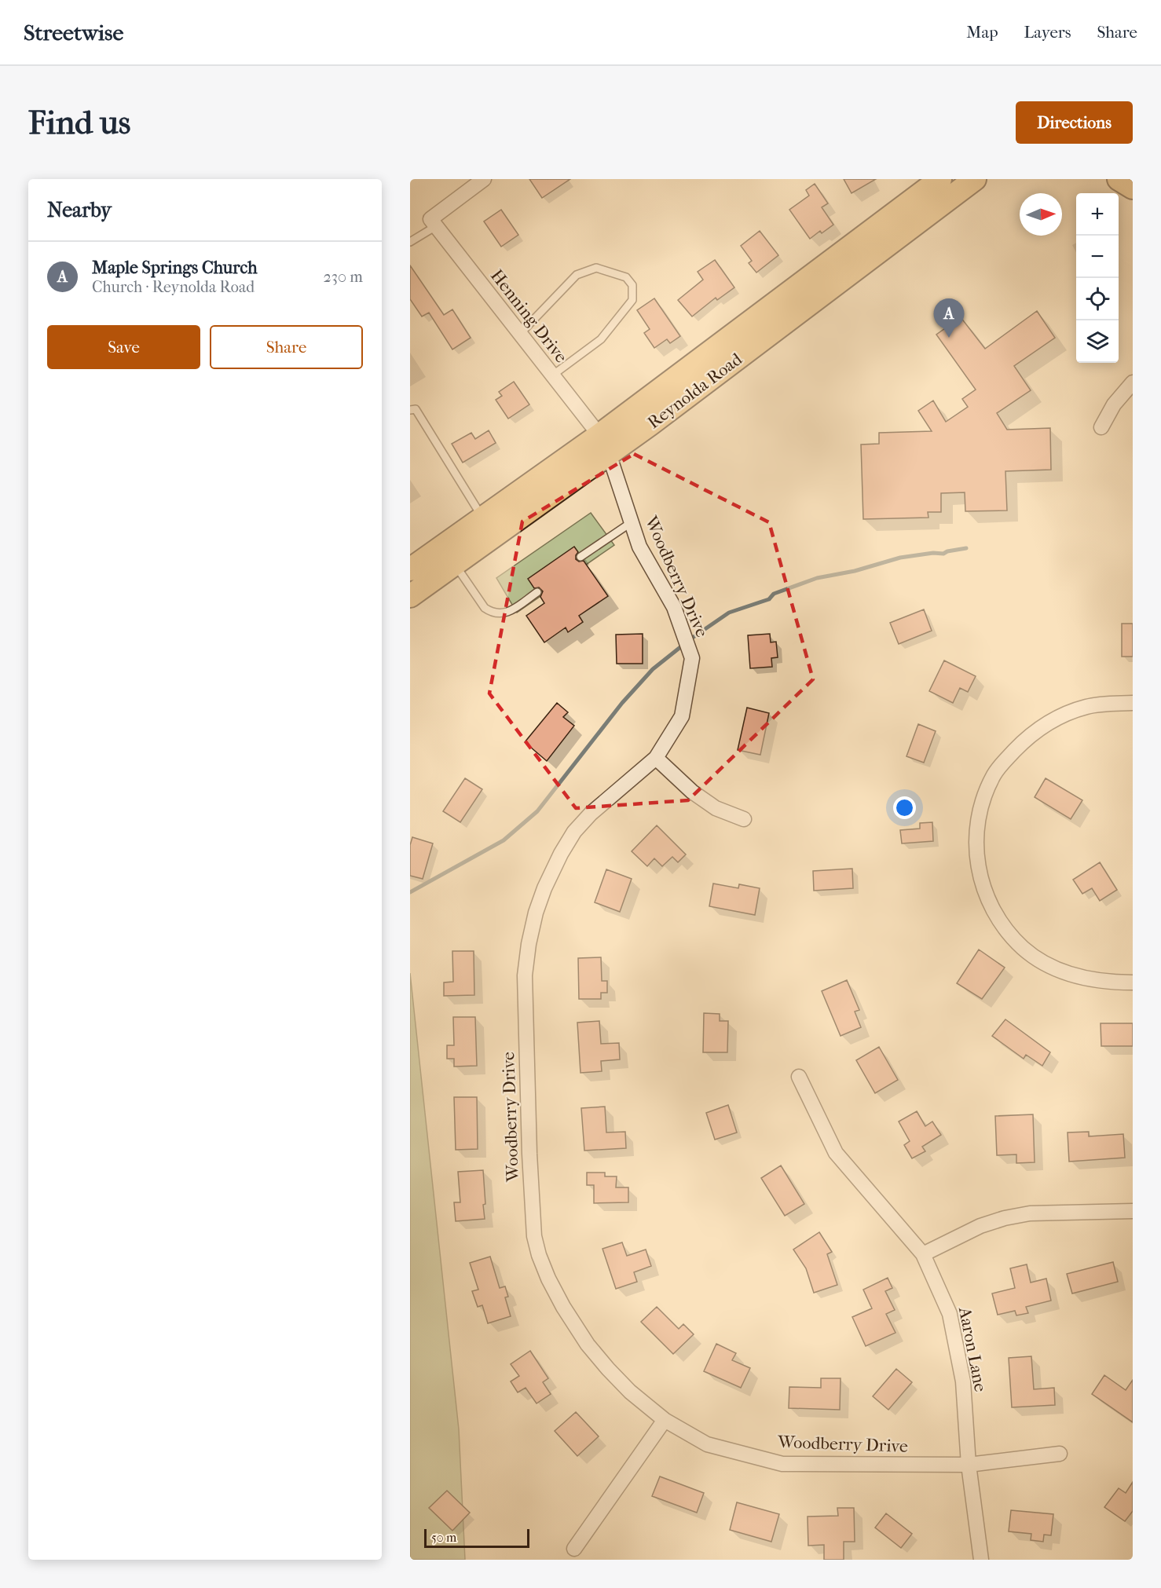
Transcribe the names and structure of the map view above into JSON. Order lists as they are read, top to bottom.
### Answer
{
  "streets": {
    "main road": ["Reynolda Road"],
    "street": ["Henning Drive", "Woodberry Drive", "Aaron Lane"]
  },
  "crossings": [
    ["Henning Drive", "Reynolda Road"],
    ["Henning Drive", "Woodberry Drive"],
    ["Reynolda Road", "Woodberry Drive"],
    ["Woodberry Drive", "Aaron Lane"]
  ],
  "scale_bar": "50 m",
  "north": "right",
  "page": {
    "header": "Streetwise",
    "nav": ["Map", "Layers", "Share"],
    "buttons": [
      "Directions",
      ["Save", "Share"]
    ],
    "title": "Find us",
    "heading": "Nearby",
    "map_buttons": ["+", "−"],
    "list": [
      {
        "mark": "A",
        "name": "Maple Springs Church",
        "note": "Church · Reynolda Road",
        "value": "230 m"
      }
    ],
    "pins": "A",
    "scale": "50 m"
  }
}
